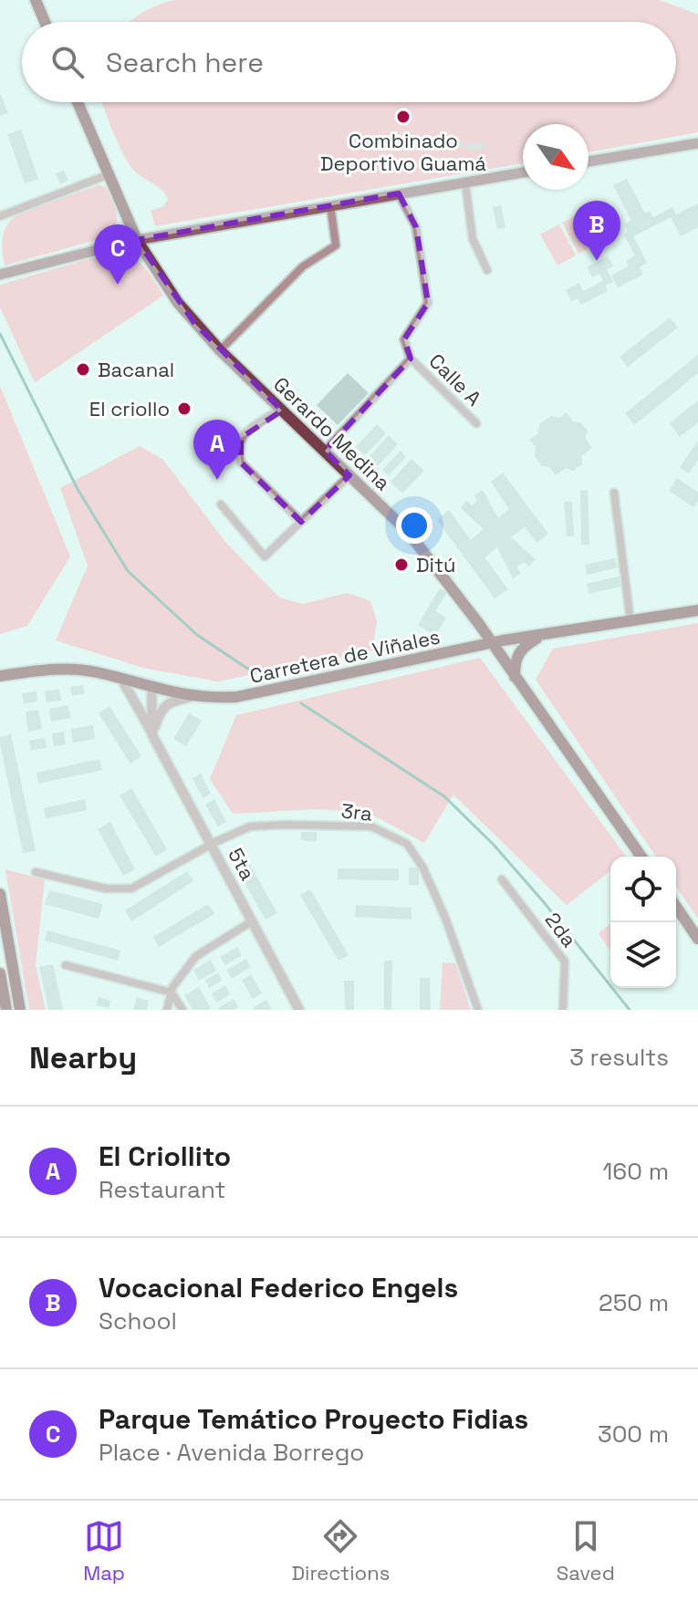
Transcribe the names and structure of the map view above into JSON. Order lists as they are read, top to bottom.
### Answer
{
  "streets": {
    "main road": ["Gerardo Medina", "Carretera de Viñales"],
    "street": [
      "Calle A",
      "3ra",
      "5ta",
      "2da"
    ]
  },
  "crossings": [
    ["Gerardo Medina", "Carretera de Viñales"],
    ["Carretera de Viñales", "5ta"],
    ["3ra", "5ta"]
  ],
  "places": [
    "Combinado Deportivo Guamá",
    "Bacanal",
    "El criollo",
    "Ditú"
  ],
  "north": "bottom right",
  "page": {
    "search": "Search here",
    "pins": ["B", "C", "A"],
    "heading": ["Nearby", "3 results"],
    "list": [
      {
        "mark": "A",
        "name": "El Criollito",
        "note": "Restaurant",
        "value": "160 m"
      },
      {
        "mark": "B",
        "name": "Vocacional Federico Engels",
        "note": "School",
        "value": "250 m"
      },
      {
        "mark": "C",
        "name": "Parque Temático Proyecto Fidias",
        "note": "Place · Avenida Borrego",
        "value": "300 m"
      }
    ],
    "nav": ["Map", "Directions", "Saved"]
  }
}
